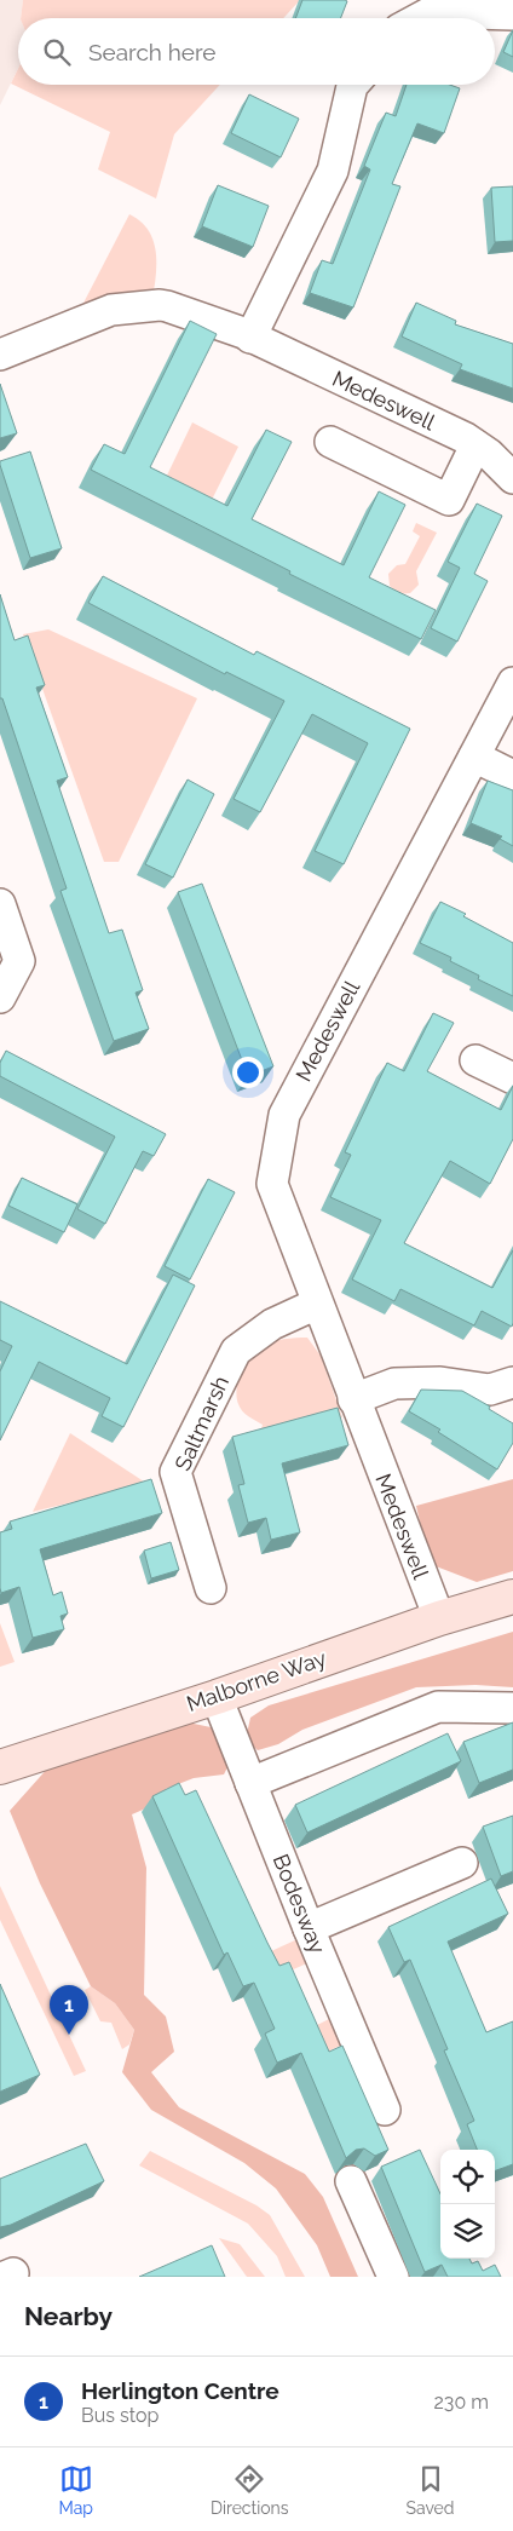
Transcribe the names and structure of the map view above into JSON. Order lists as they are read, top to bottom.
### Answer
{
  "streets": {
    "street": [
      "Medeswell",
      "Saltmarsh",
      "Malborne Way",
      "Bodesway"
    ]
  },
  "crossings": [
    ["Medeswell", "Saltmarsh"],
    ["Medeswell", "Malborne Way"],
    ["Malborne Way", "Bodesway"]
  ],
  "page": {
    "search": "Search here",
    "pins": "1",
    "heading": "Nearby",
    "list": [
      {
        "mark": "1",
        "name": "Herlington Centre",
        "note": "Bus stop",
        "value": "230 m"
      }
    ],
    "nav": ["Map", "Directions", "Saved"]
  }
}
